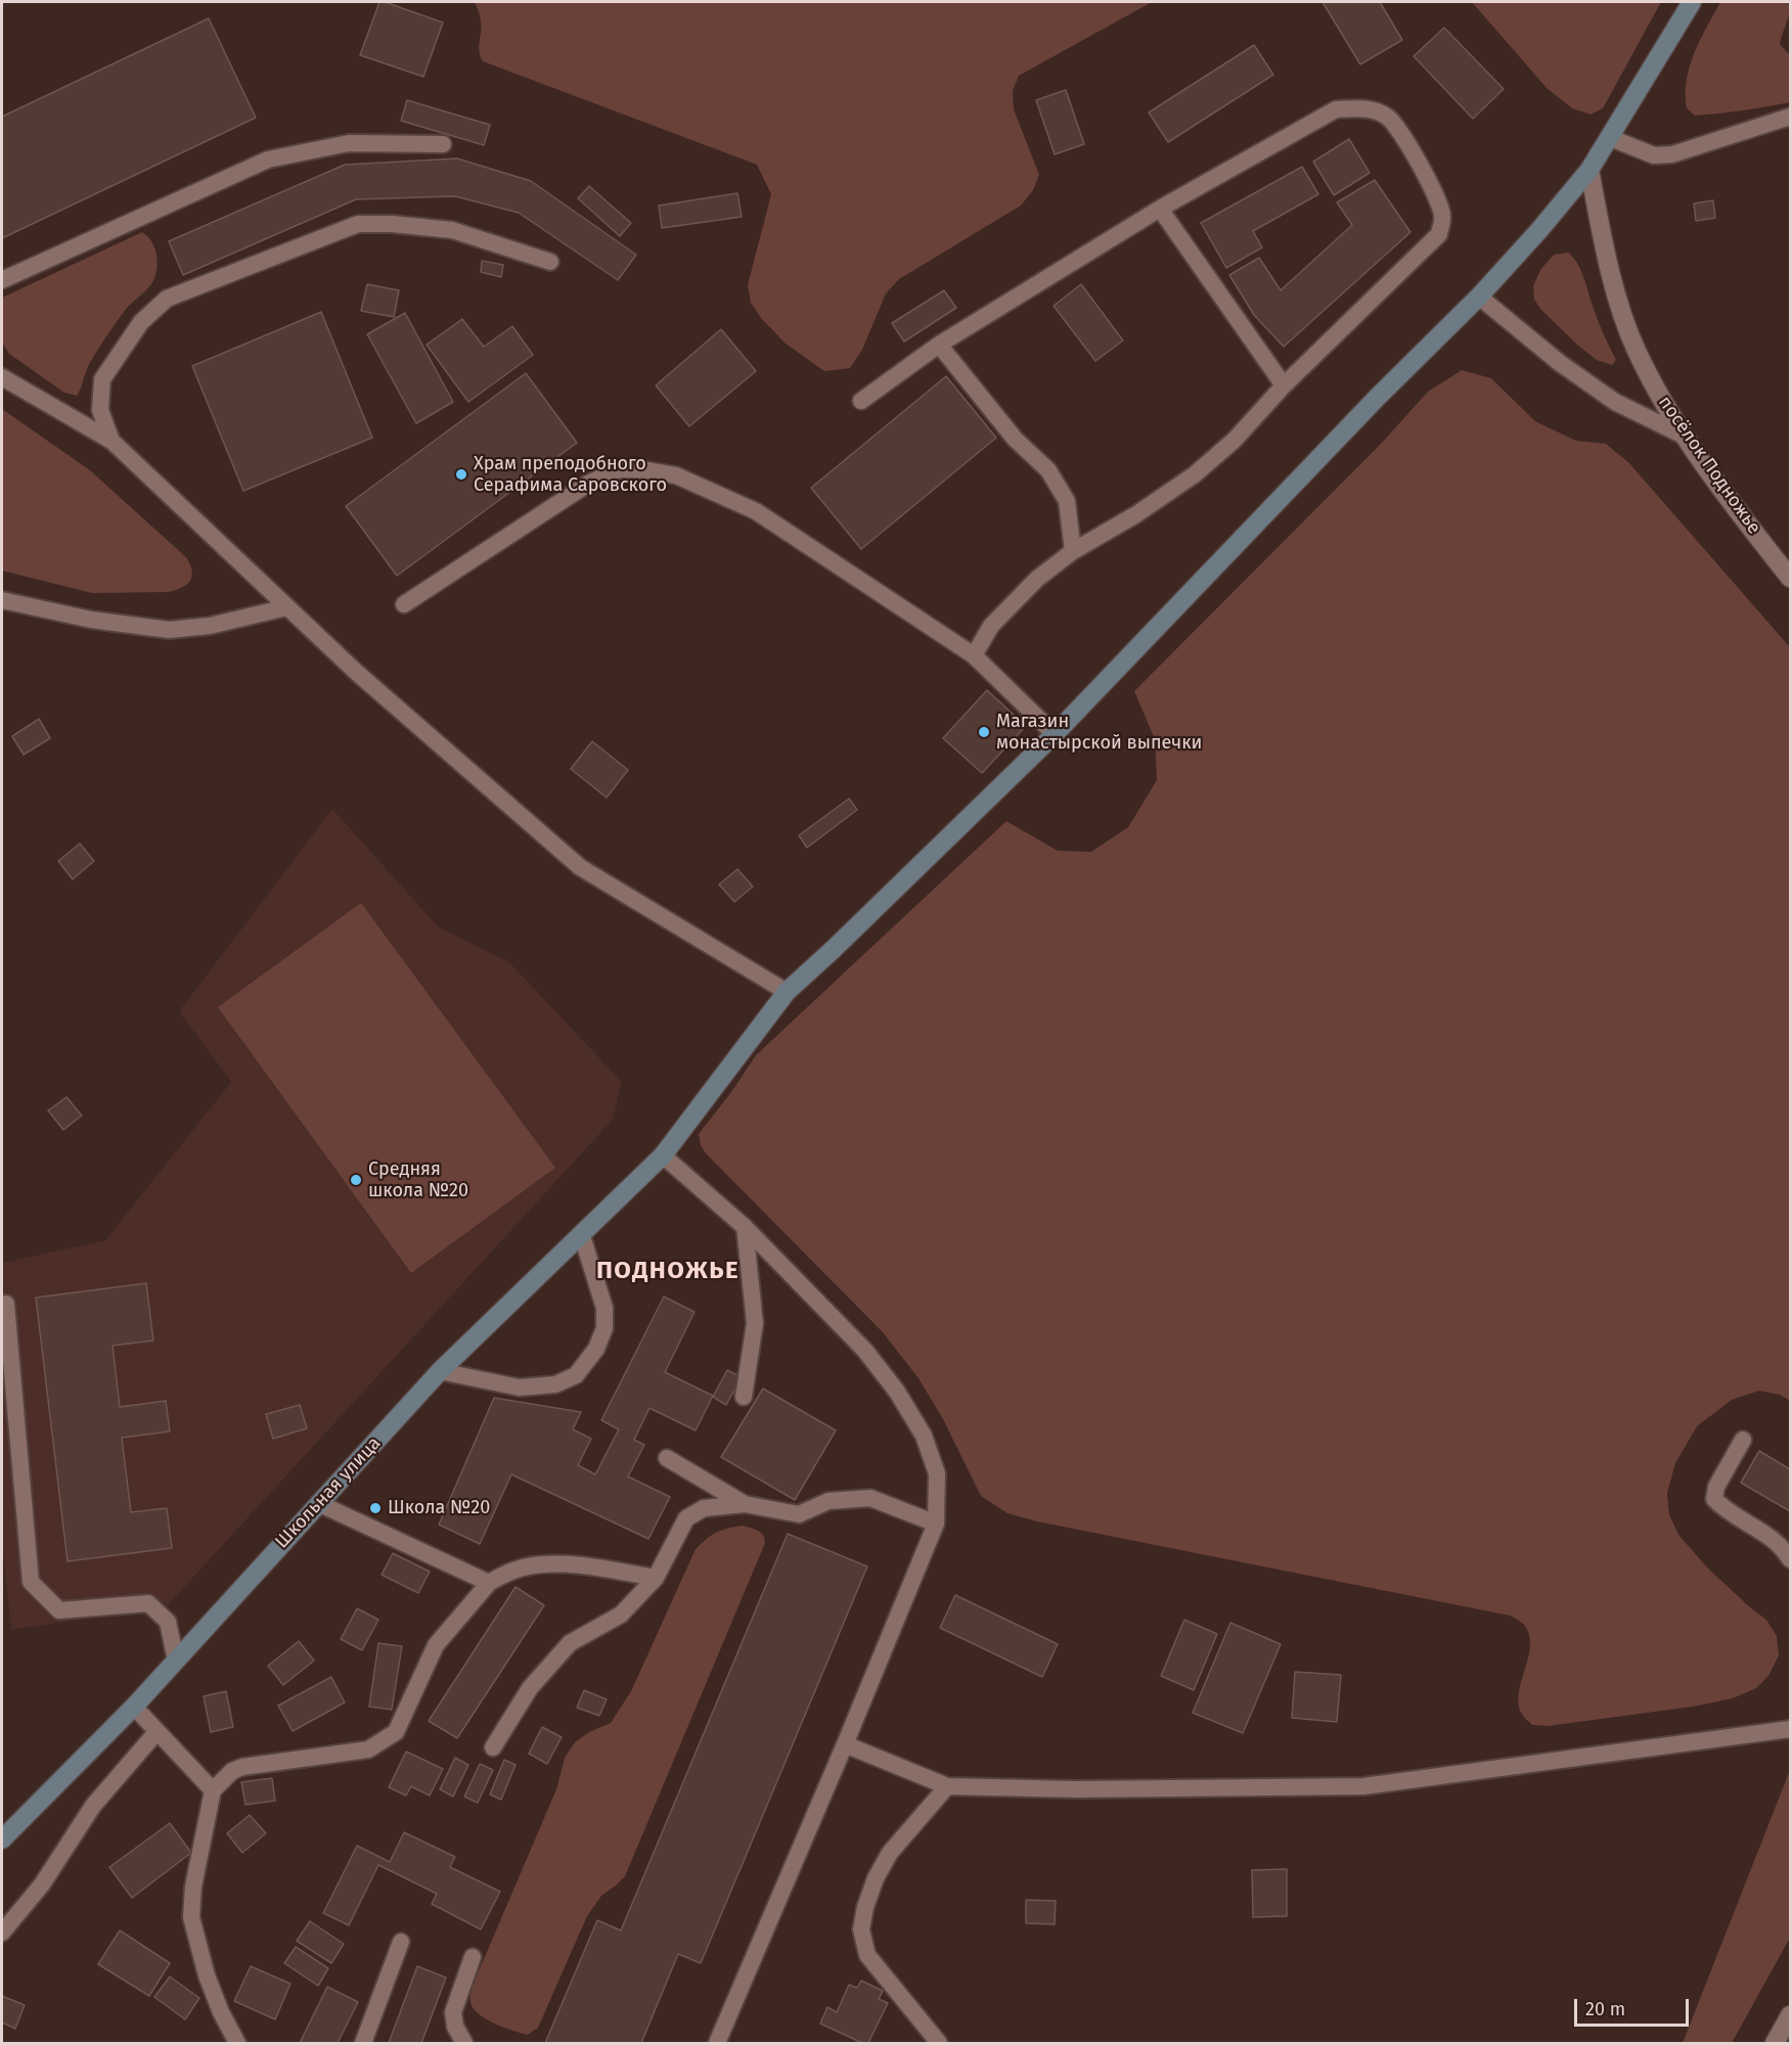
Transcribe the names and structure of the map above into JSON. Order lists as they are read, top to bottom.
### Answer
{
  "streets": {
    "main road": ["Школьная улица"],
    "street": ["посёлок Подножье"]
  },
  "crossings": [
    ["посёлок Подножье", "Школьная улица"]
  ],
  "districts": ["ПОДНОЖЬЕ"],
  "places": [
    "Храм преподобного Серафима Саровского",
    "Магазин монастырской выпечки",
    "Средняя школа №20",
    "Школа №20"
  ],
  "scale_bar": "20 m"
}
